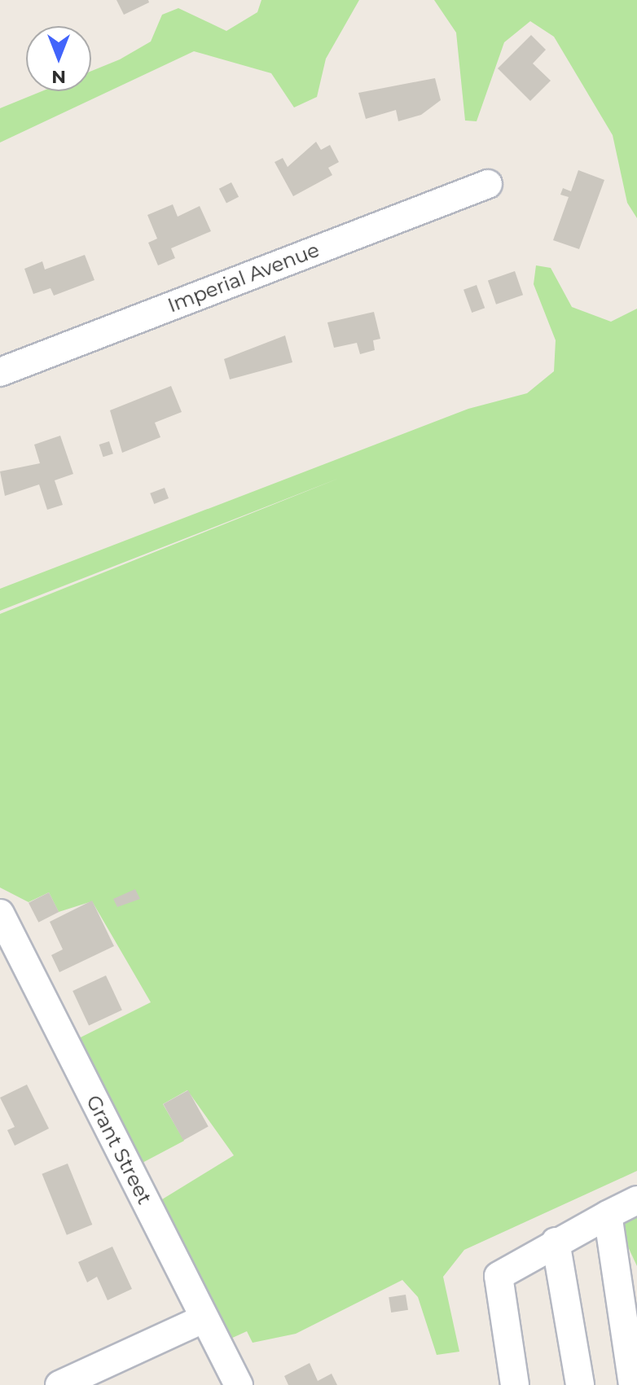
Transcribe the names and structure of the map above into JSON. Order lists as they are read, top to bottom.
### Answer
{
  "streets": {
    "street": ["Imperial Avenue", "Grant Street"]
  },
  "north": "bottom"
}
